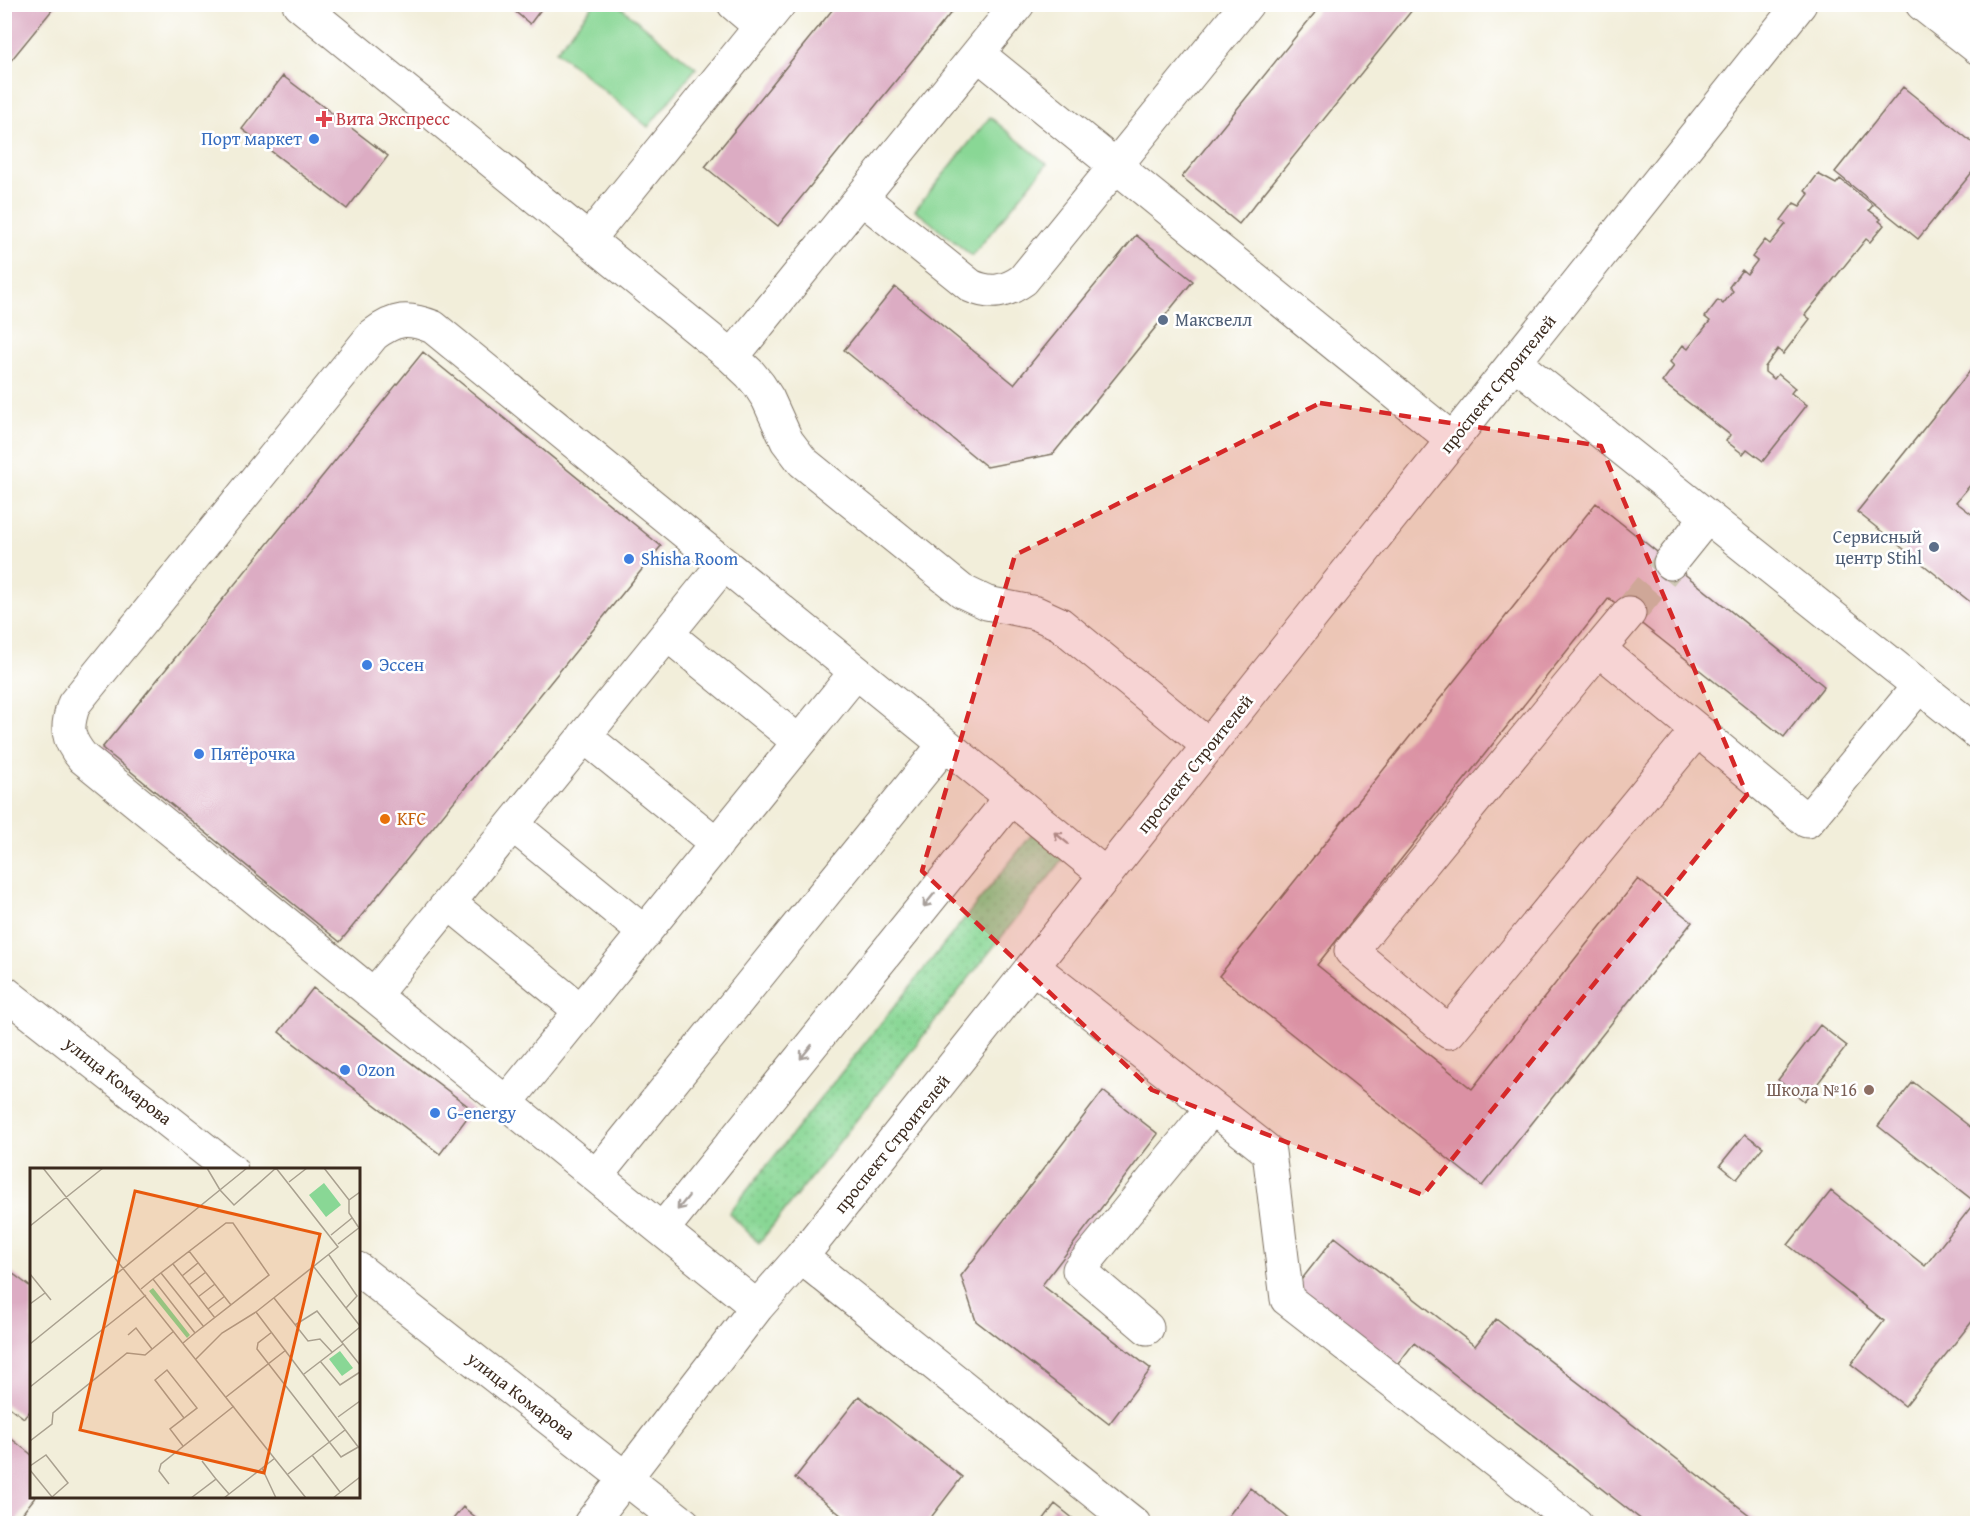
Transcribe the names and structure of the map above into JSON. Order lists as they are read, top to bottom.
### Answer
{
  "streets": {
    "street": ["проспект Строителей", "улица Комарова"]
  },
  "crossings": [
    ["проспект Строителей", "улица Комарова"]
  ],
  "places": {
    "health": ["Вита Экспресс"],
    "other": [
      "Порт маркет",
      "Максвелл",
      "Сервисный центр Stihl",
      "Shisha Room",
      "Эссен",
      "Пятёрочка",
      "KFC",
      "Ozon",
      "Школа №16",
      "G-energy"
    ]
  }
}
